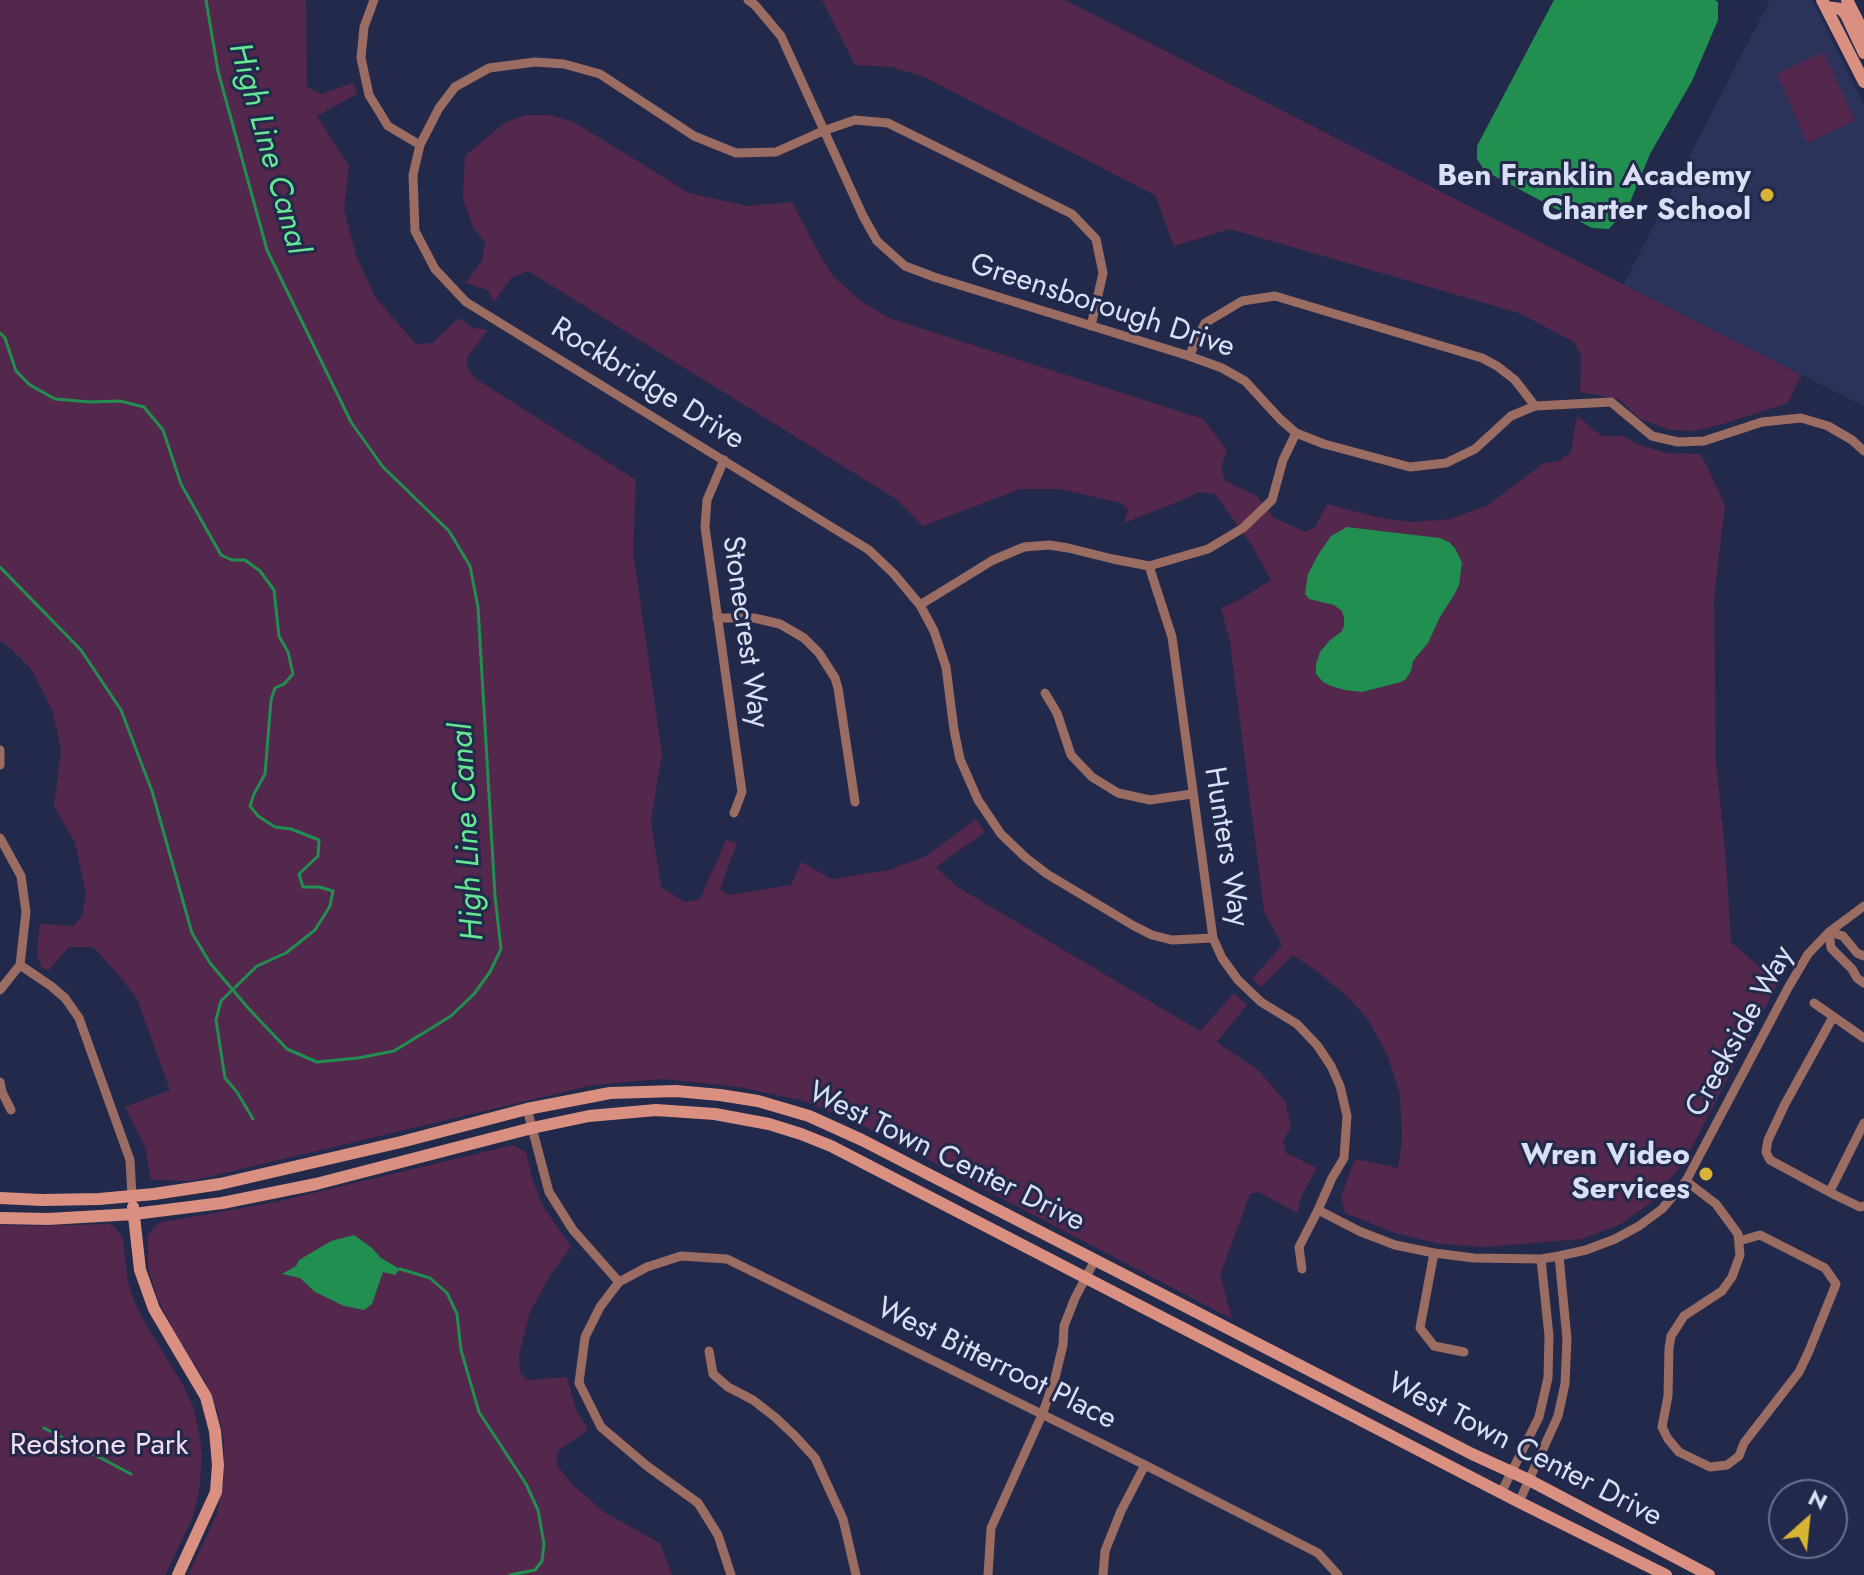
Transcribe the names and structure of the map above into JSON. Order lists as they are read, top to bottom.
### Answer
{
  "streets": {
    "street": [
      "Greensborough Drive",
      "Rockbridge Drive",
      "Stonecrest Way",
      "Hunters Way",
      "Creekside Way",
      "West Town Center Drive",
      "West Bitterroot Place"
    ]
  },
  "crossings": [
    ["Greensborough Drive", "Rockbridge Drive"],
    ["Rockbridge Drive", "Stonecrest Way"],
    ["Rockbridge Drive", "Hunters Way"],
    ["Hunters Way", "Creekside Way"]
  ],
  "water": ["High Line Canal"],
  "parks": ["Redstone Park"],
  "places": ["Ben Franklin Academy Charter School", "Wren Video Services"],
  "north": "top right"
}
